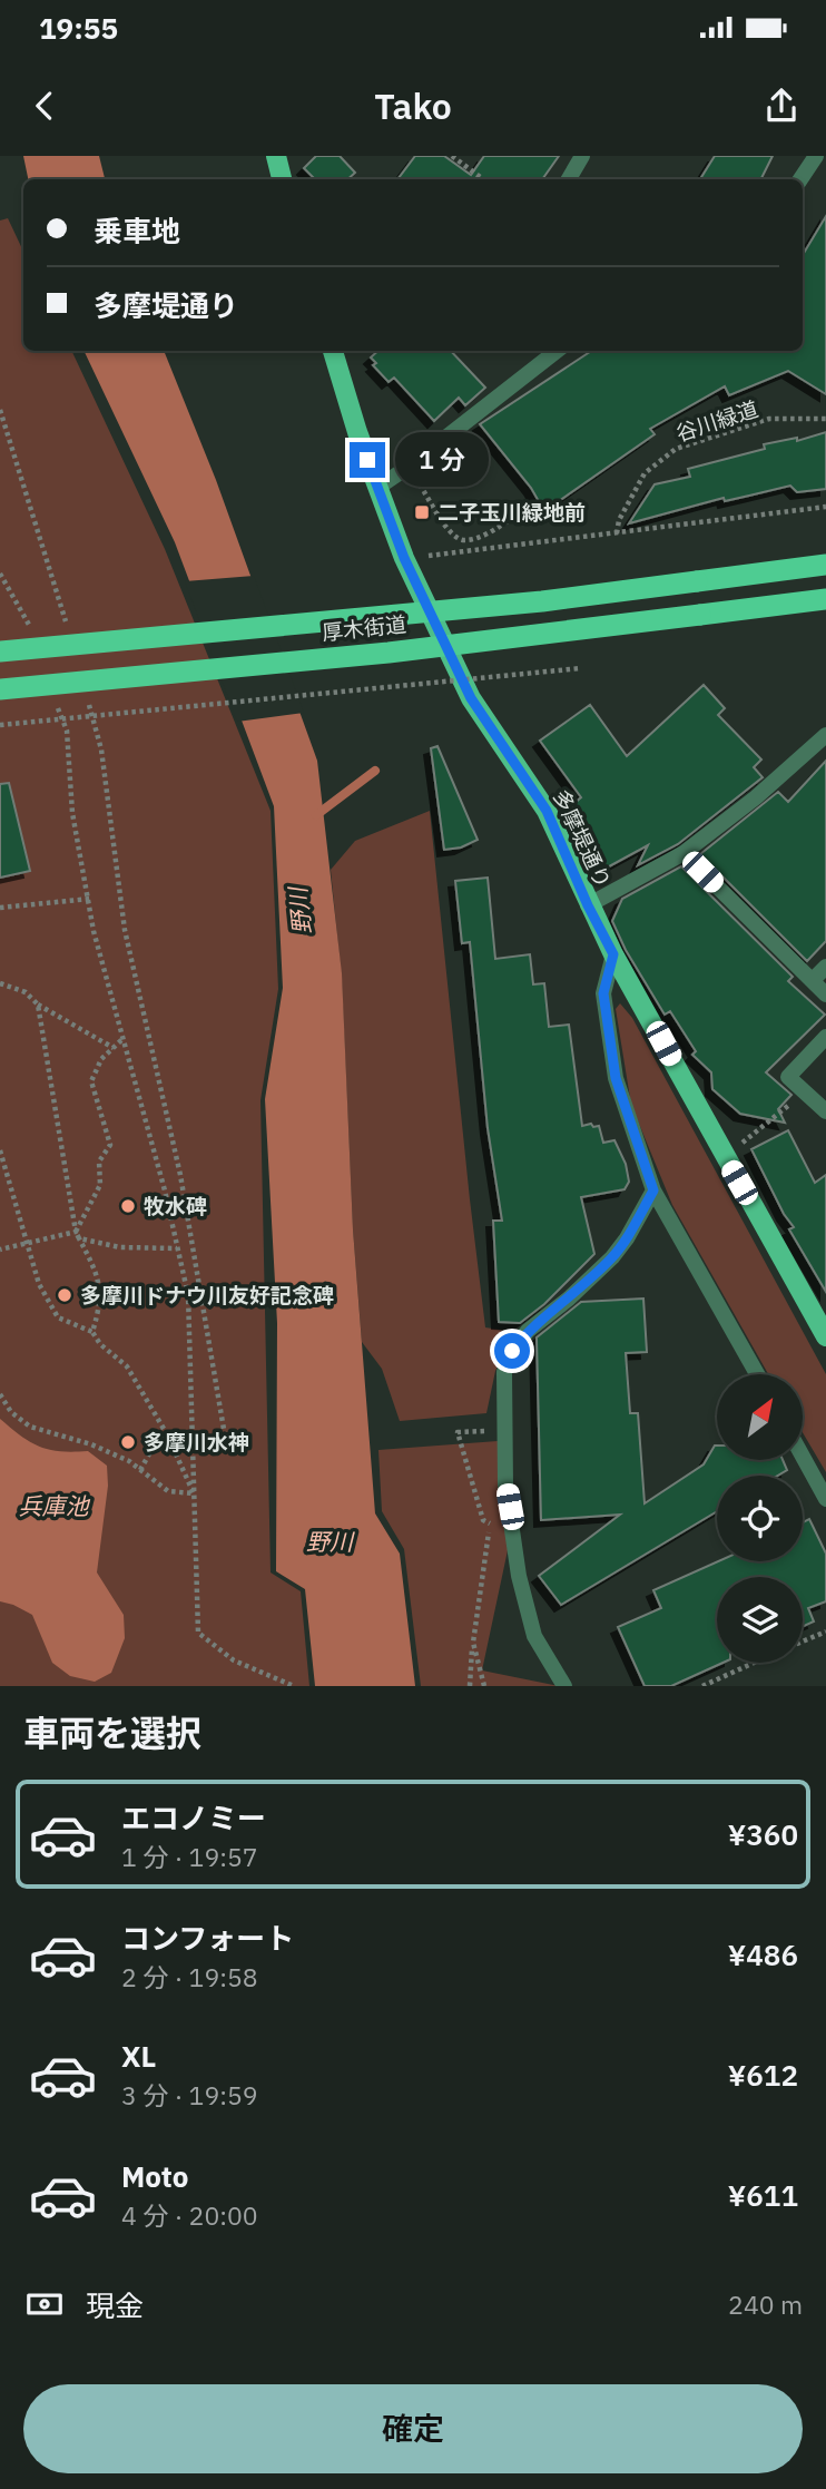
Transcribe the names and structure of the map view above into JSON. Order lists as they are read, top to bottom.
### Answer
{
  "streets": {
    "highway": ["厚木街道"],
    "main road": ["多摩堤通り"],
    "path": ["谷川緑道"]
  },
  "water": ["野川", "兵庫池"],
  "places": {
    "transit": ["二子玉川緑地前"],
    "other": ["牧水碑", "多摩川ドナウ川友好記念碑", "多摩川水神"]
  },
  "north": "top right",
  "page": {
    "status": "19:55",
    "header": "Tako",
    "banner": ["乗車地", "多摩堤通り"],
    "bubble": "1 分",
    "heading": "車両を選択",
    "list": [
      {
        "name": "エコノミー",
        "note": "1 分 · 19:57",
        "value": "¥360"
      },
      {
        "name": "コンフォート",
        "note": "2 分 · 19:58",
        "value": "¥486"
      },
      {
        "name": "XL",
        "note": "3 分 · 19:59",
        "value": "¥612"
      },
      {
        "name": "Moto",
        "note": "4 分 · 20:00",
        "value": "¥611"
      }
    ],
    "pay": ["現金", "240 m"],
    "buttons": "確定"
  }
}
